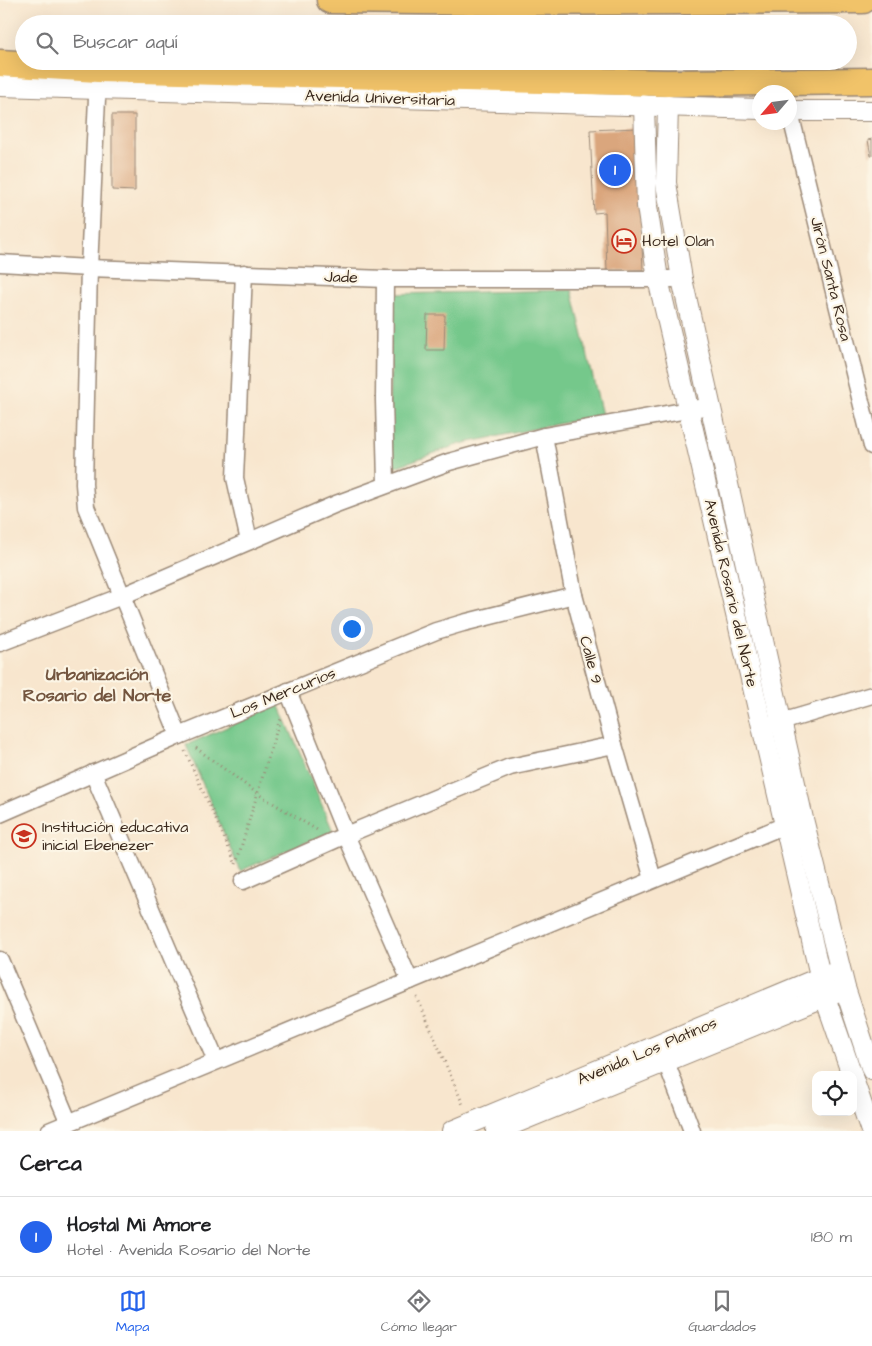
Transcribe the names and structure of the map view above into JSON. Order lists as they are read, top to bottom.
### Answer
{
  "streets": {
    "main road": ["Avenida Universitaria"],
    "street": [
      "Jade",
      "Jirón Santa Rosa",
      "Avenida Rosario del Norte",
      "Calle 9",
      "Los Mercurios",
      "Avenida Los Platinos"
    ]
  },
  "crossings": [
    ["Avenida Universitaria", "Avenida Rosario del Norte"],
    ["Jade", "Avenida Rosario del Norte"],
    ["Avenida Rosario del Norte", "Avenida Los Platinos"],
    ["Calle 9", "Los Mercurios"]
  ],
  "districts": ["Urbanización Rosario del Norte"],
  "places": {
    "hotel": ["Hotel Olan"],
    "school or university": ["Institución educativa inicial Ebenezer"]
  },
  "north": "bottom left",
  "page": {
    "search": "Buscar aquí",
    "pins": "1",
    "heading": "Cerca",
    "list": [
      {
        "mark": "1",
        "name": "Hostal Mi Amore",
        "note": "Hotel · Avenida Rosario del Norte",
        "value": "180 m"
      }
    ],
    "nav": ["Mapa", "Cómo llegar", "Guardados"]
  }
}
